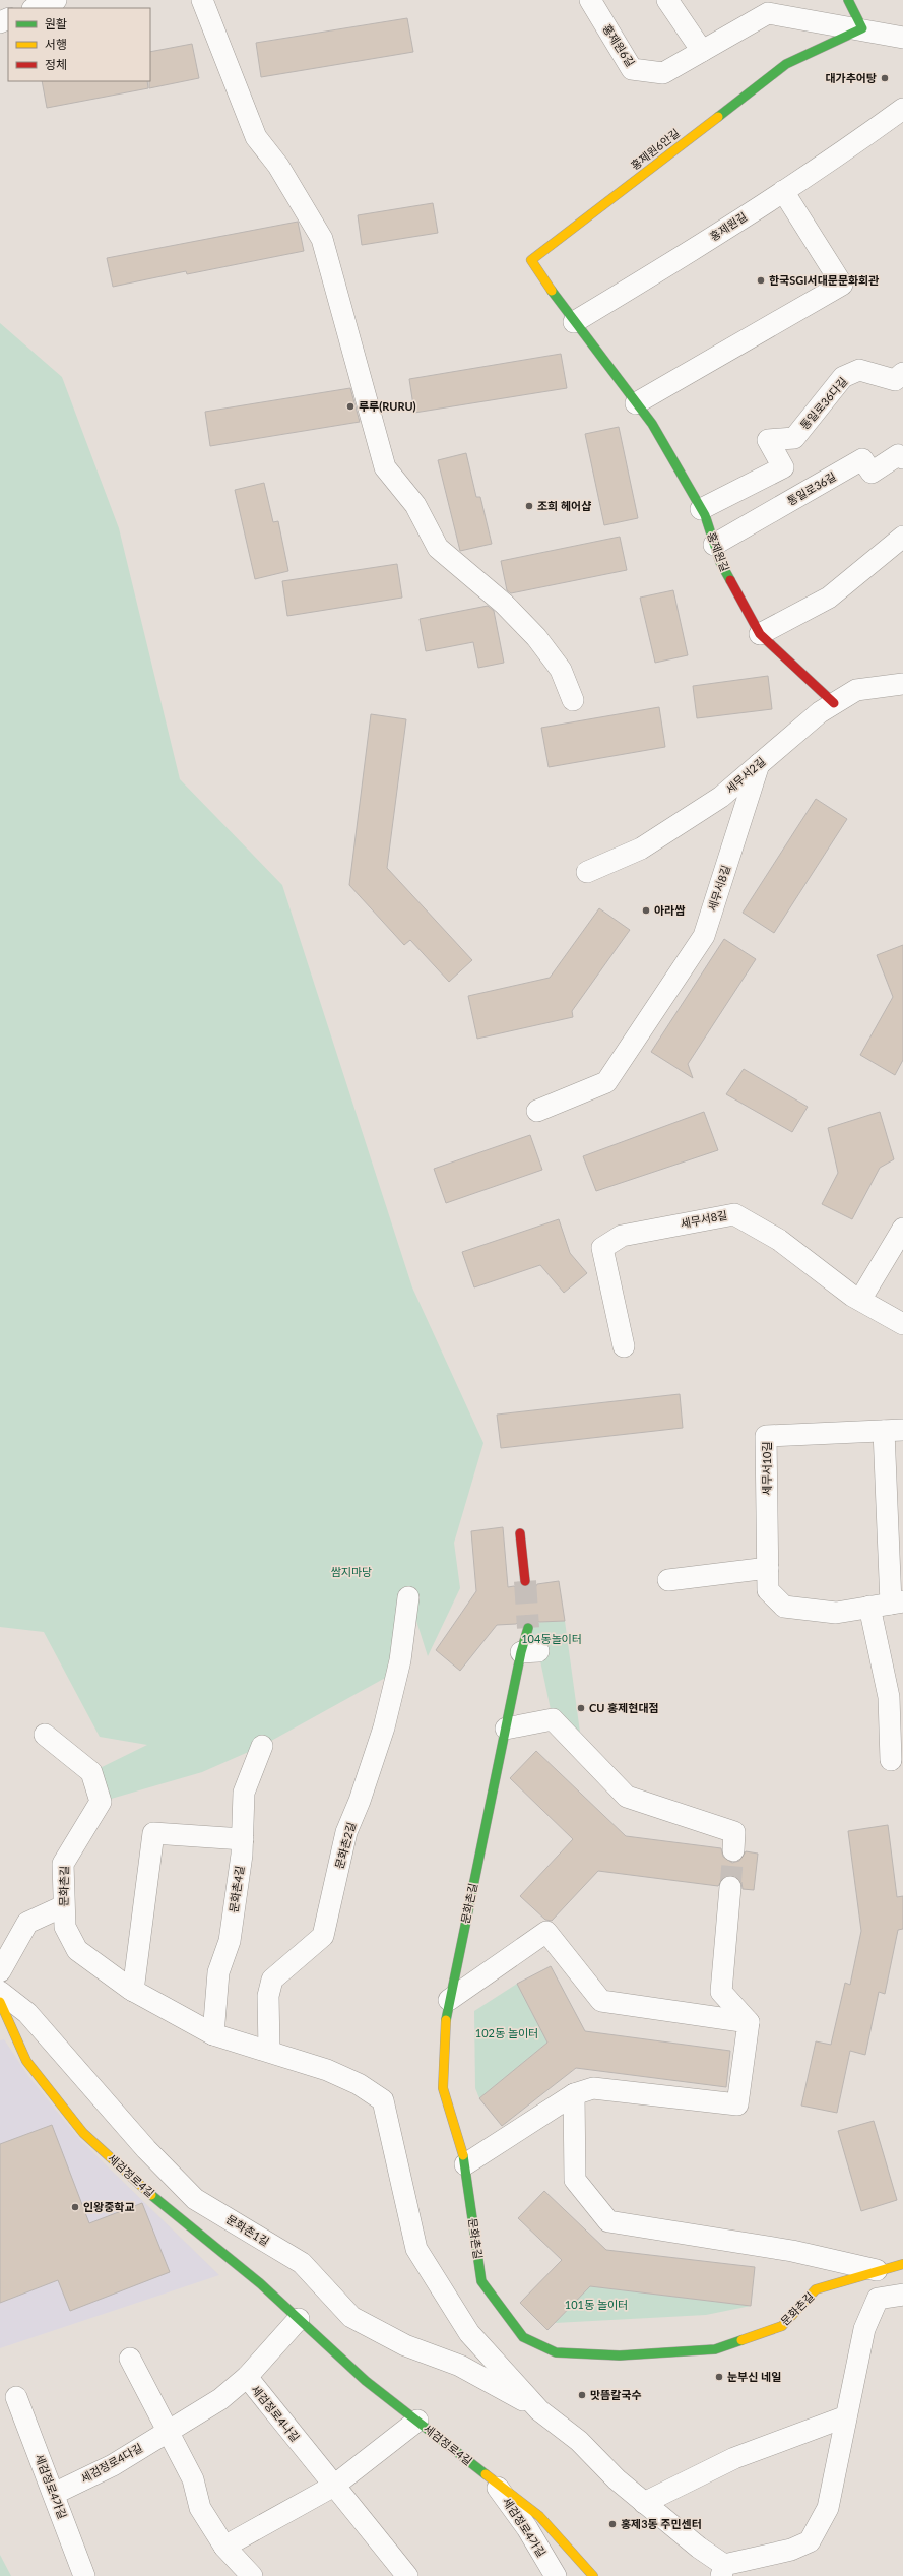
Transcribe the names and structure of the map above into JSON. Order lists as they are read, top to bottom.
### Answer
{
  "streets": {
    "street": [
      "홍제원6길",
      "홍제원6안길",
      "홍제원길",
      "통일로36다길",
      "통일로36길",
      "세무서2길",
      "세무서8길",
      "세무서10길",
      "문화촌2길",
      "문화촌길",
      "문화촌4길",
      "세검정로4길",
      "문화촌1길",
      "세검정로4나길",
      "세검정로4다길",
      "세검정로4가길"
    ]
  },
  "crossings": [
    ["홍제원6길", "홍제원6안길"],
    ["홍제원6안길", "홍제원길"],
    ["홍제원길", "통일로36다길"],
    ["홍제원길", "통일로36길"],
    ["홍제원길", "세무서2길"],
    ["세무서2길", "세무서8길"],
    ["문화촌2길", "문화촌길"],
    ["문화촌길", "문화촌4길"],
    ["문화촌길", "문화촌1길"],
    ["세검정로4길", "세검정로4가길"],
    ["세검정로4나길", "세검정로4다길"],
    ["세검정로4다길", "세검정로4가길"]
  ],
  "parks": [
    "쌈지마당",
    "104동놀이터",
    "102동 놀이터",
    "101동 놀이터"
  ],
  "places": [
    "대가추어탕",
    "한국SGI서대문문화회관",
    "루루(RURU)",
    "조희 헤어샵",
    "아라쌈",
    "CU 홍제현대점",
    "인왕중학교",
    "눈부신 네일",
    "맛뜸칼국수",
    "홍제3동 주민센터"
  ],
  "legend": ["원활", "서행", "정체"]
}
